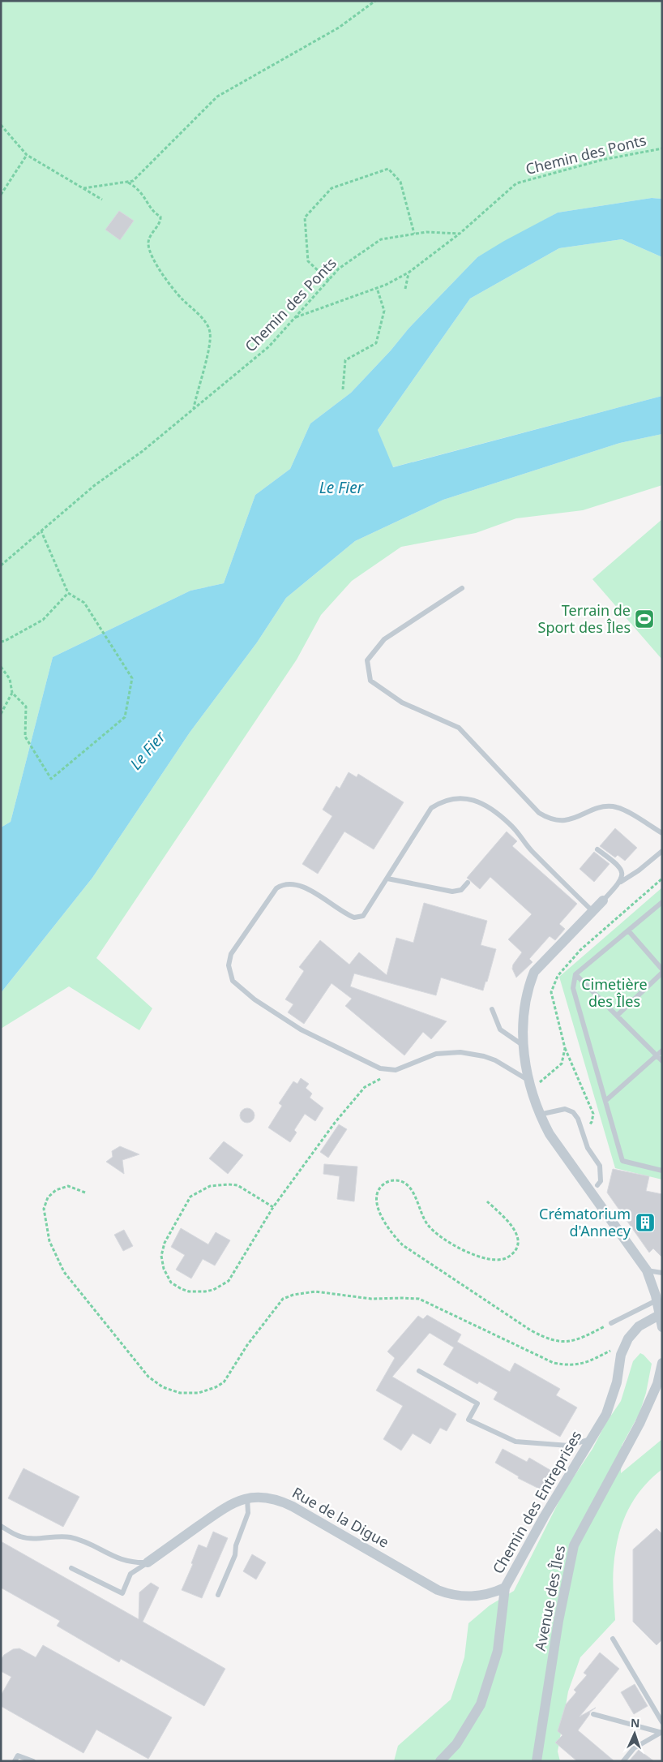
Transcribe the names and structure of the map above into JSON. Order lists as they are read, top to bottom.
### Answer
{
  "streets": {
    "street": ["Chemin des Entreprises", "Rue de la Digue", "Avenue des Îles"],
    "path": ["Chemin des Ponts"]
  },
  "crossings": [
    ["Chemin des Entreprises", "Rue de la Digue"]
  ],
  "water": ["Le Fier"],
  "parks": ["Cimetière des Îles"],
  "places": {
    "sports": ["Terrain de Sport des Îles"],
    "building": ["Crématorium d'Annecy"]
  },
  "north": "top"
}
